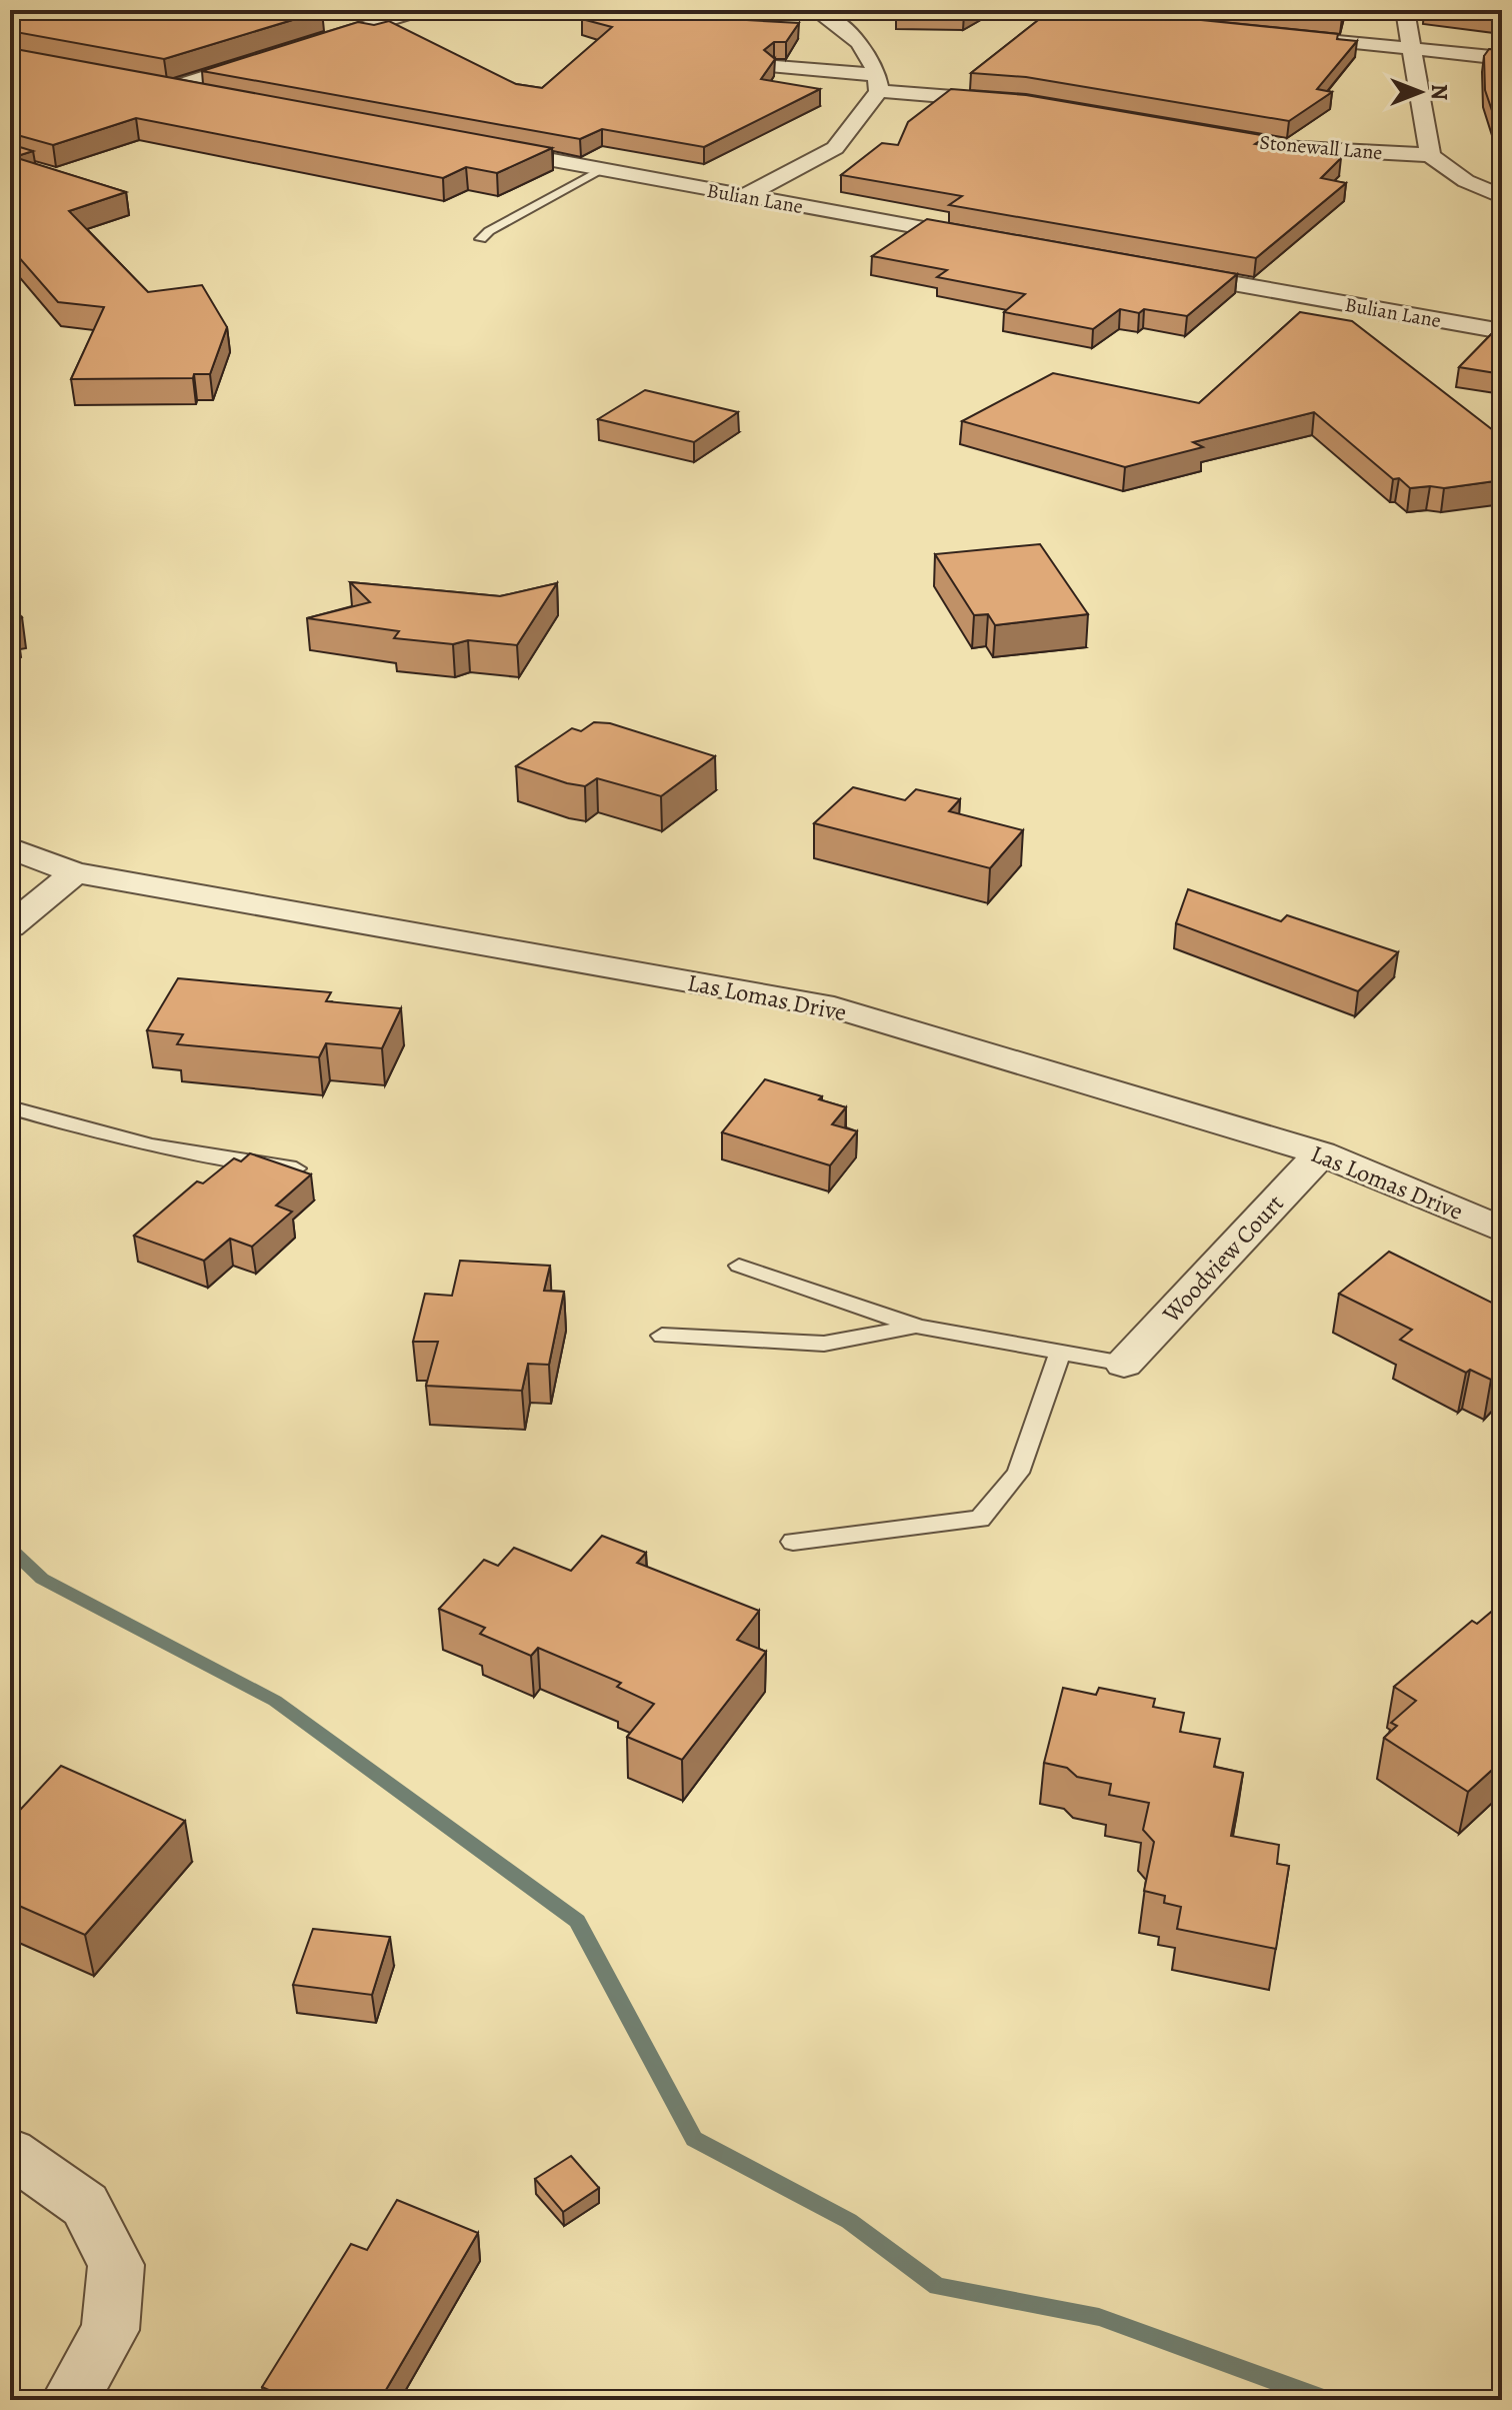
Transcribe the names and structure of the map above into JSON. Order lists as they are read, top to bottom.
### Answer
{
  "streets": {
    "street": [
      "Stonewall Lane",
      "Bulian Lane",
      "Las Lomas Drive",
      "Woodview Court"
    ]
  },
  "crossings": [
    ["Las Lomas Drive", "Woodview Court"]
  ],
  "north": "right"
}
